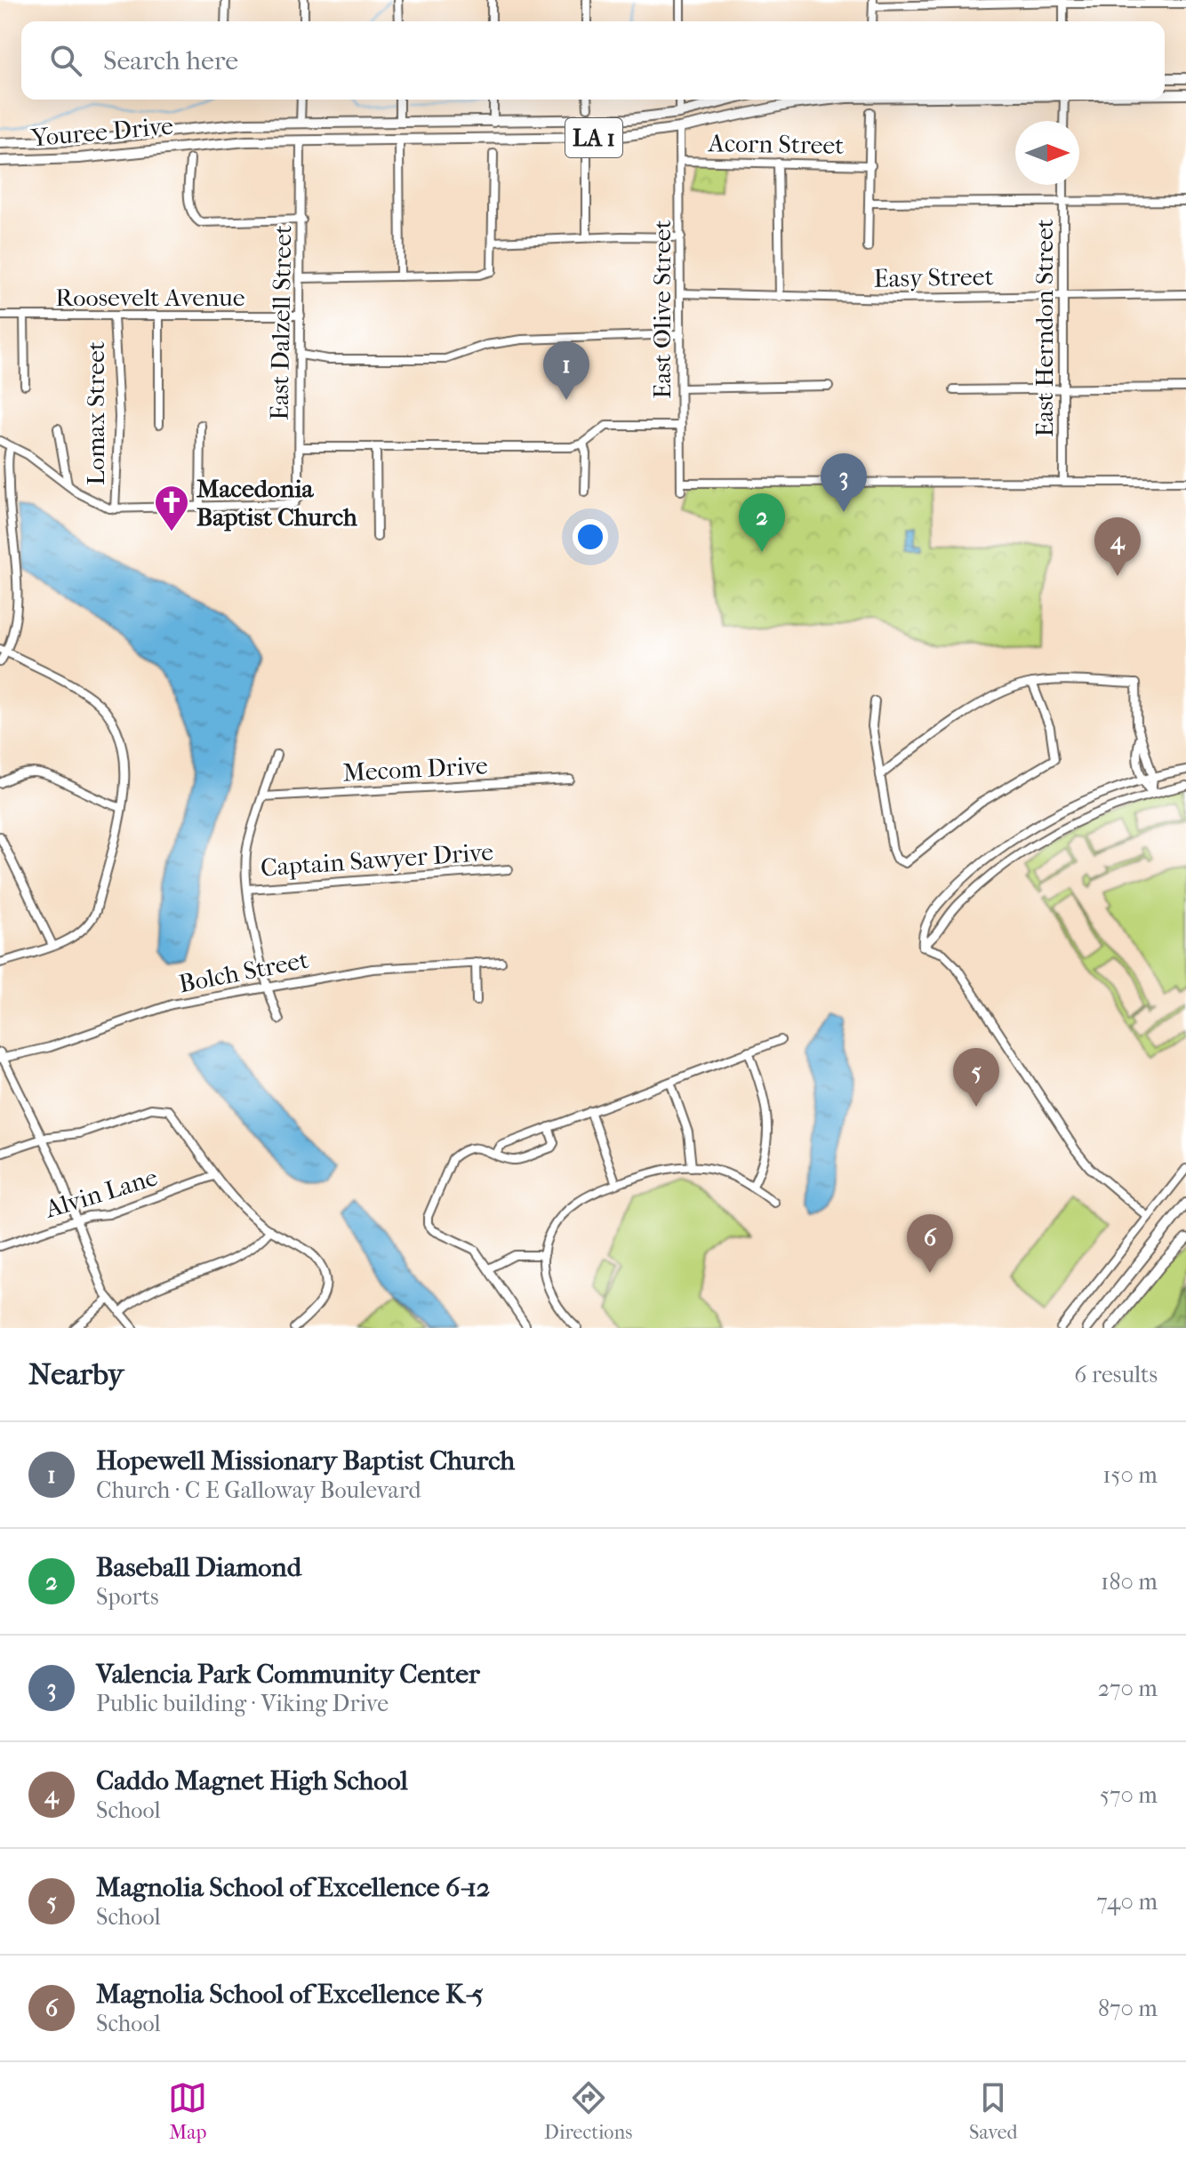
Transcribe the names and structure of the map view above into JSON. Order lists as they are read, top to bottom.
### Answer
{
  "streets": {
    "main road": ["Youree Drive", "LA 1"],
    "street": [
      "Acorn Street",
      "Easy Street",
      "Roosevelt Avenue",
      "East Olive Street",
      "East Dalzell Street",
      "East Herndon Street",
      "Lomax Street",
      "Mecom Drive",
      "Captain Sawyer Drive",
      "Bolch Street",
      "Alvin Lane"
    ]
  },
  "crossings": [
    ["Youree Drive", "East Olive Street"],
    ["Youree Drive", "East Dalzell Street"],
    ["Acorn Street", "East Olive Street"],
    ["Easy Street", "East Olive Street"],
    ["Easy Street", "East Herndon Street"],
    ["Roosevelt Avenue", "East Dalzell Street"],
    ["Roosevelt Avenue", "Lomax Street"],
    ["East Olive Street", "East Herndon Street"]
  ],
  "places": {
    "church": ["Macedonia Baptist Church"]
  },
  "north": "right",
  "page": {
    "search": "Search here",
    "pins": [
      "1",
      "3",
      "2",
      "4",
      "5",
      "6"
    ],
    "heading": ["Nearby", "6 results"],
    "list": [
      {
        "mark": "1",
        "name": "Hopewell Missionary Baptist Church",
        "note": "Church · C E Galloway Boulevard",
        "value": "150 m"
      },
      {
        "mark": "2",
        "name": "Baseball Diamond",
        "note": "Sports",
        "value": "180 m"
      },
      {
        "mark": "3",
        "name": "Valencia Park Community Center",
        "note": "Public building · Viking Drive",
        "value": "270 m"
      },
      {
        "mark": "4",
        "name": "Caddo Magnet High School",
        "note": "School",
        "value": "570 m"
      },
      {
        "mark": "5",
        "name": "Magnolia School of Excellence 6-12",
        "note": "School",
        "value": "740 m"
      },
      {
        "mark": "6",
        "name": "Magnolia School of Excellence K-5",
        "note": "School",
        "value": "870 m"
      }
    ],
    "nav": ["Map", "Directions", "Saved"]
  }
}
